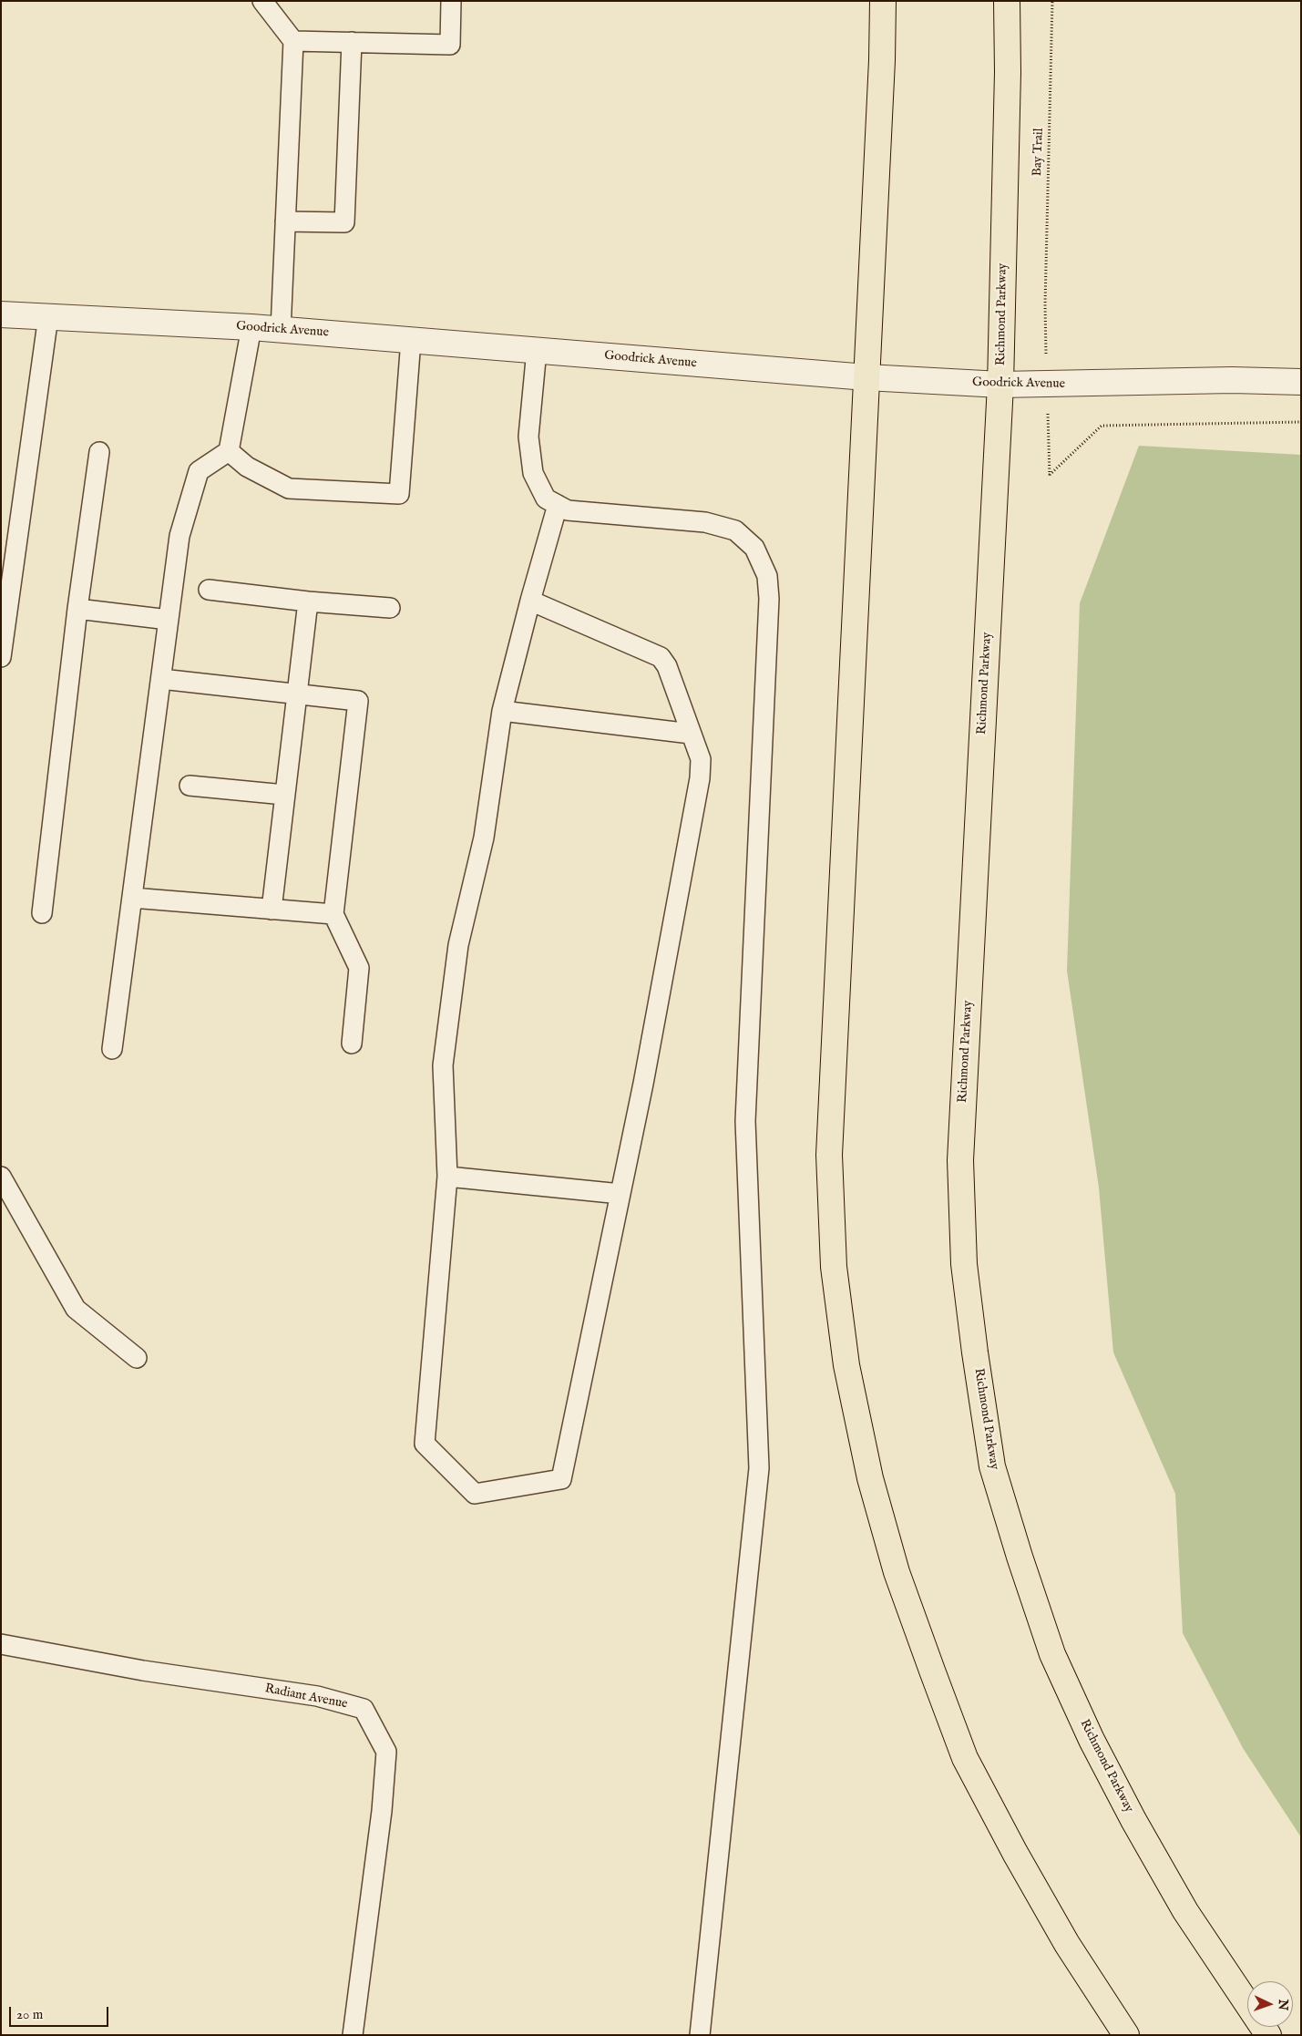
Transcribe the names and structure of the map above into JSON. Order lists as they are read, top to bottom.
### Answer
{
  "streets": {
    "highway": ["Richmond Parkway"],
    "street": ["Goodrick Avenue"],
    "lane": ["Radiant Avenue"],
    "path": ["Bay Trail"]
  },
  "crossings": [
    ["Richmond Parkway", "Goodrick Avenue"]
  ],
  "scale_bar": "20 m",
  "north": "right"
}
